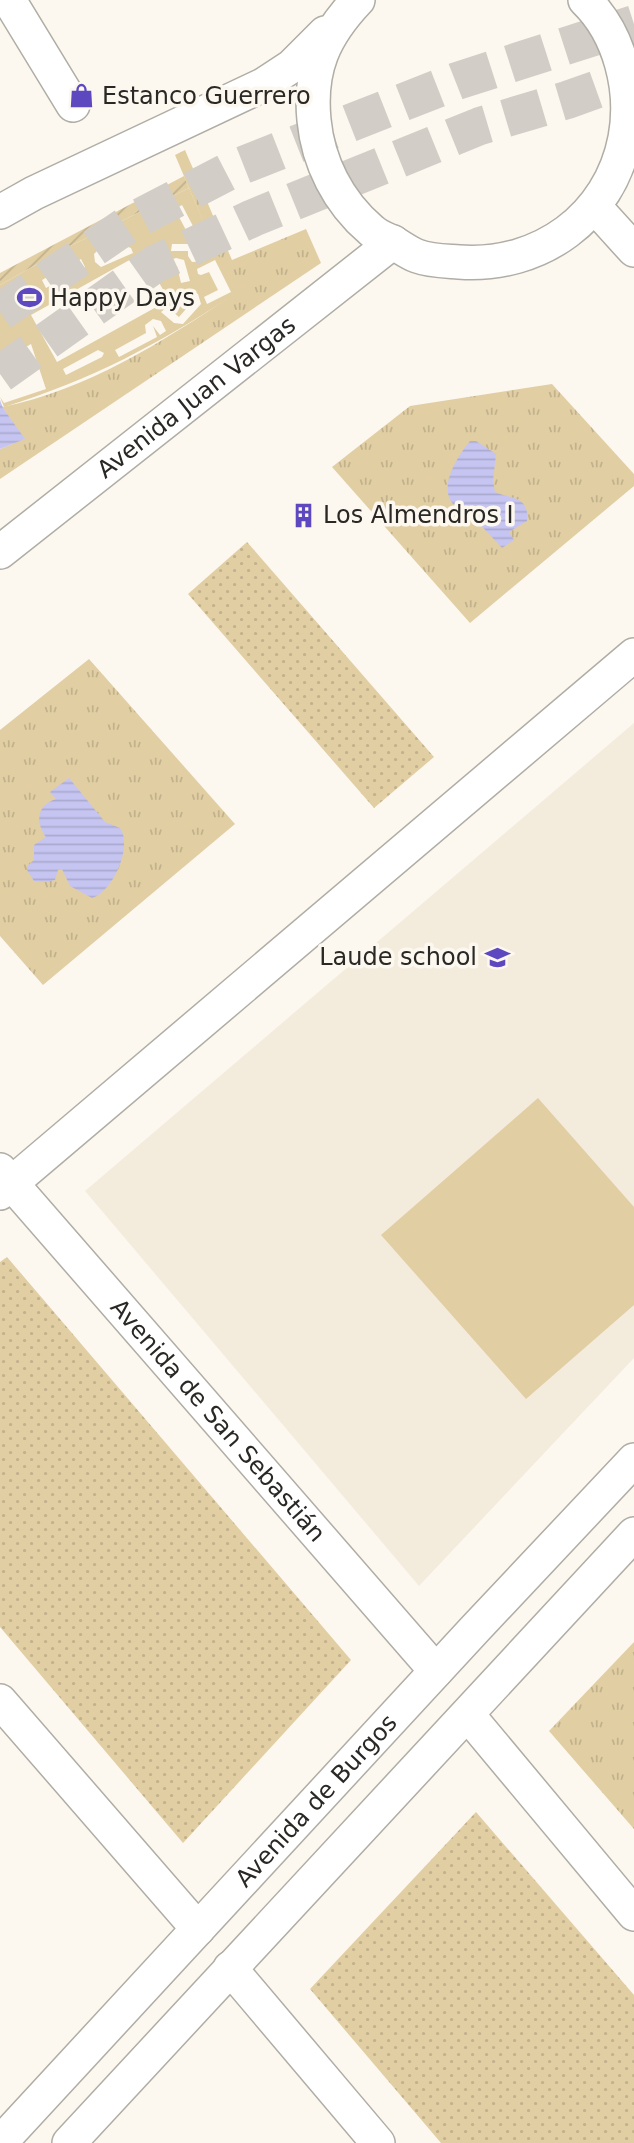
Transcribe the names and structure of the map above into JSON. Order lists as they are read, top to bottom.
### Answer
{
  "streets": {
    "street": ["Avenida Juan Vargas", "Avenida de San Sebastián", "Avenida de Burgos"]
  },
  "crossings": [
    ["Avenida de San Sebastián", "Avenida de Burgos"]
  ],
  "places": {
    "shop": ["Estanco Guerrero"],
    "sports": ["Happy Days"],
    "building": ["Los Almendros I"],
    "school or university": ["Laude school"]
  }
}
